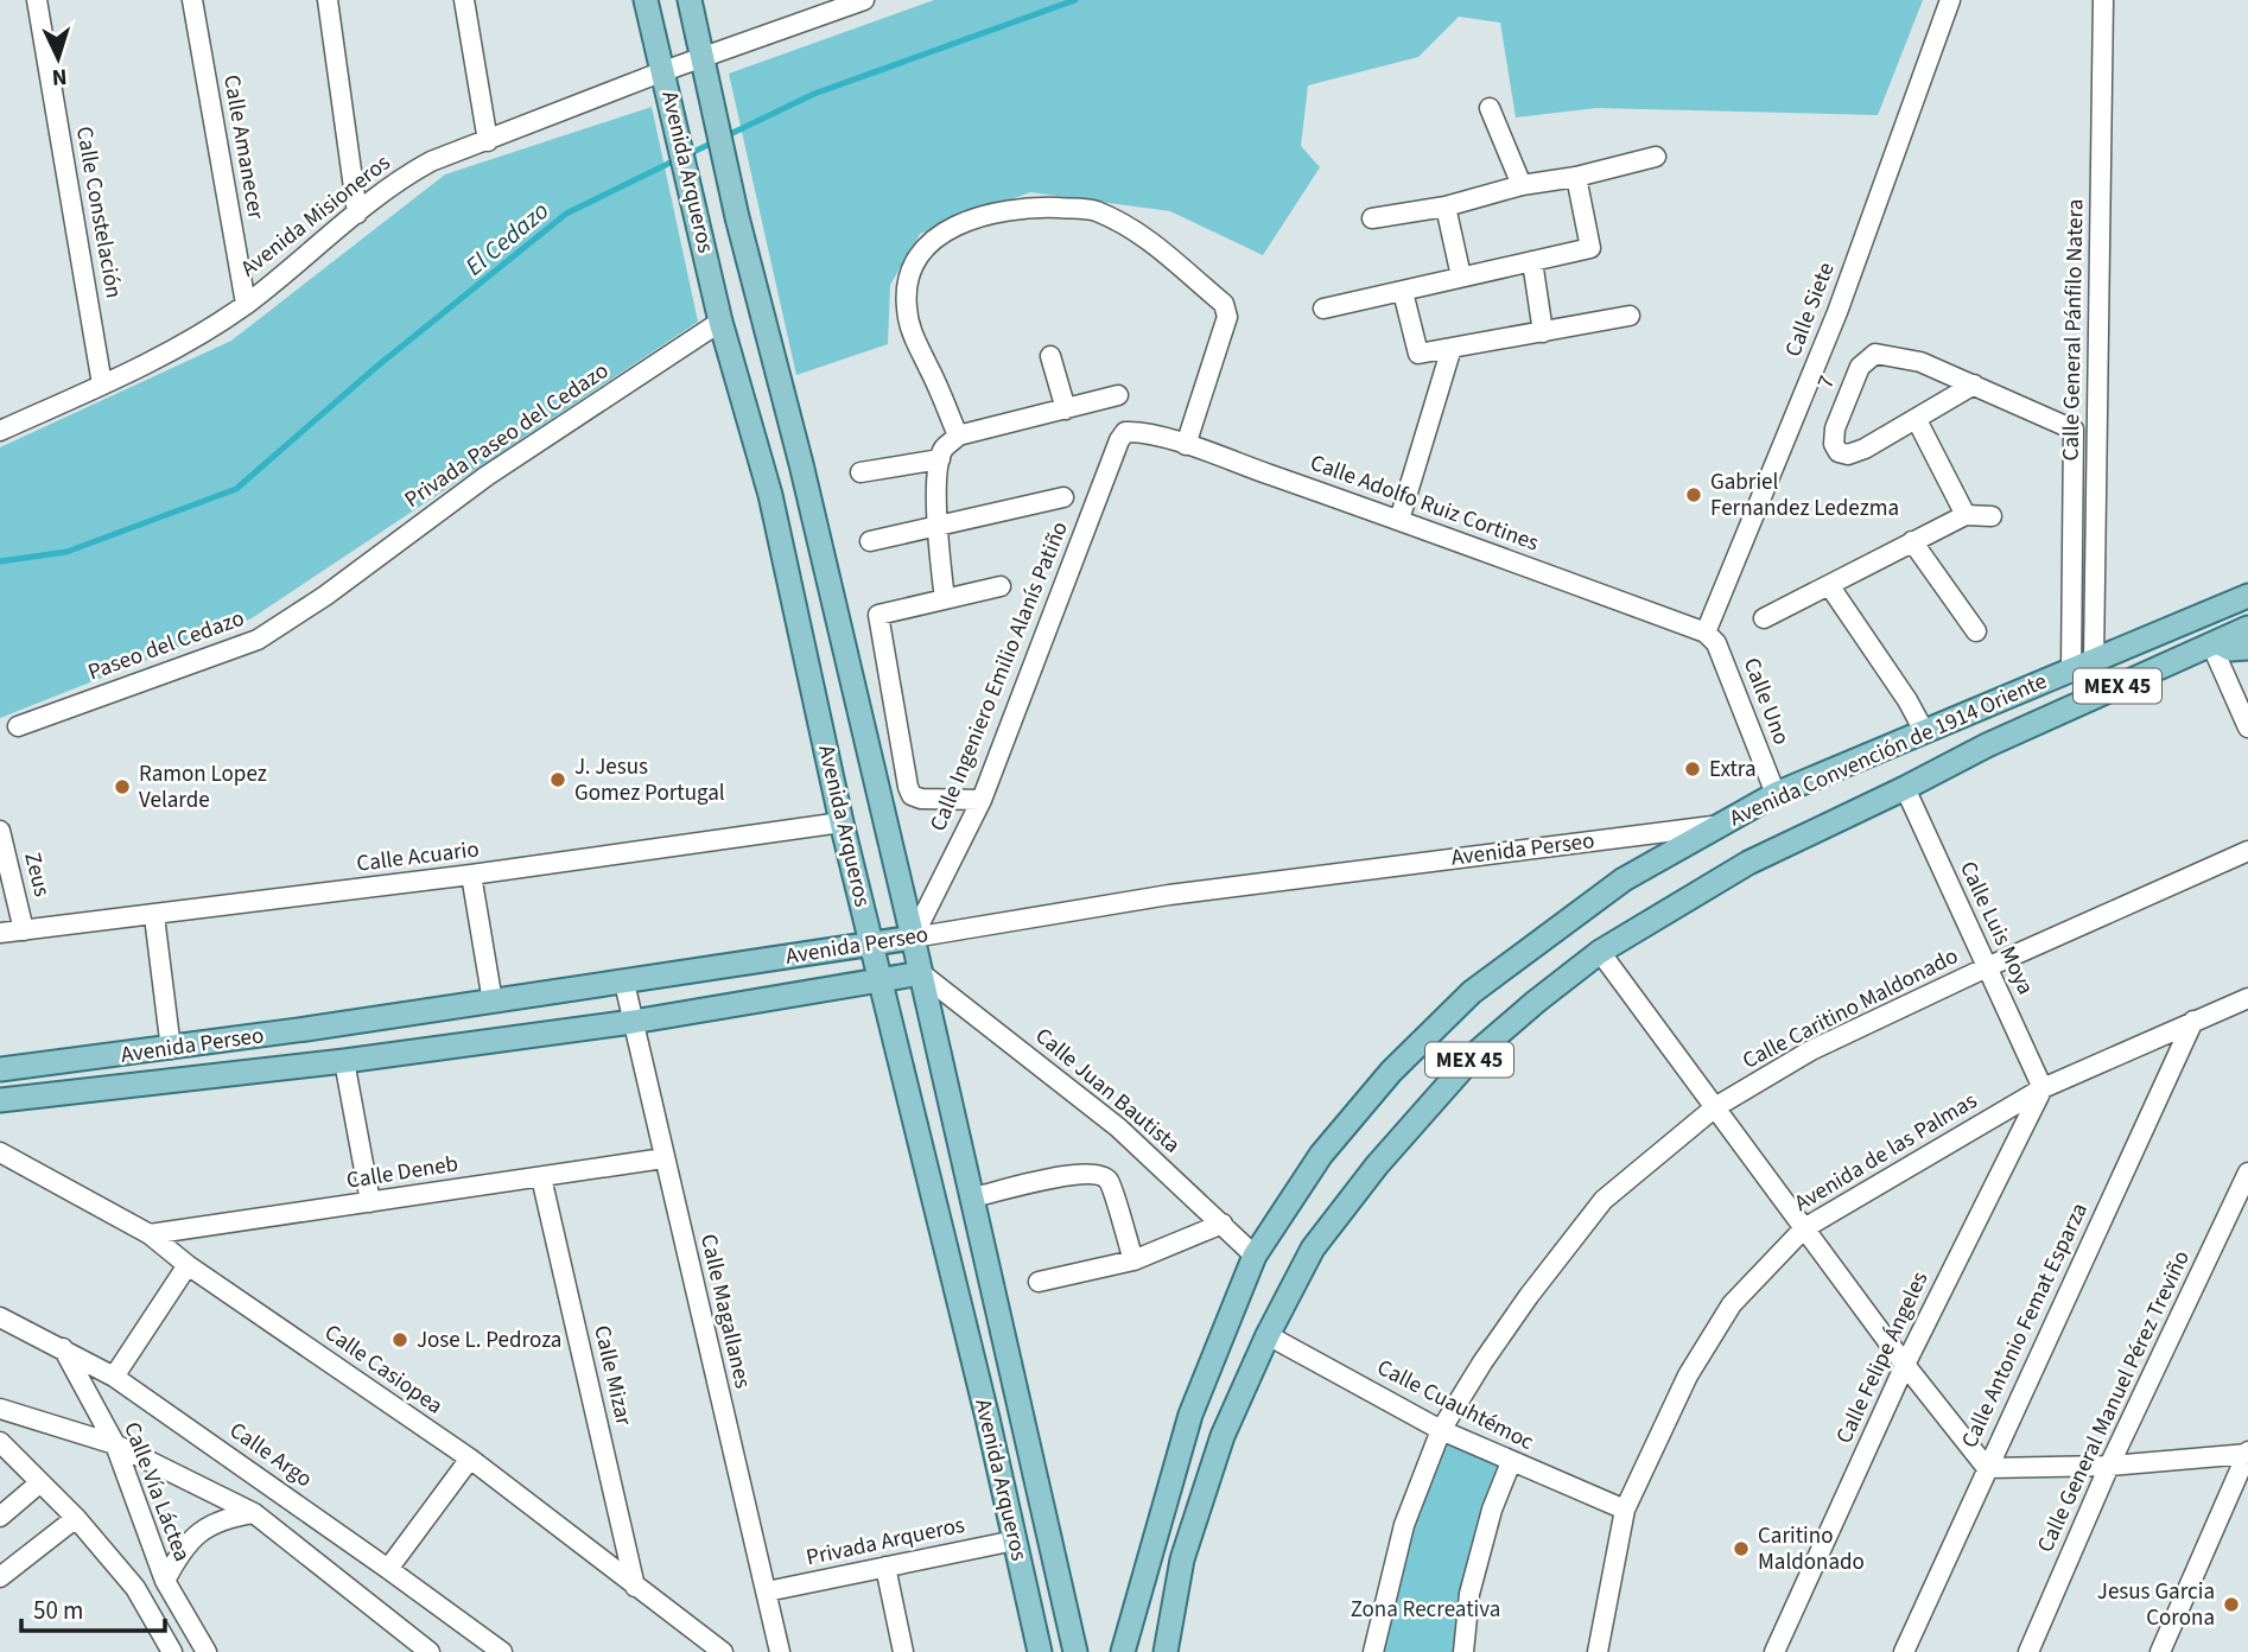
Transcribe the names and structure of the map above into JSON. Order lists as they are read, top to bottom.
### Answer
{
  "streets": {
    "main road": [
      "Avenida Arqueros",
      "MEX 45",
      "Avenida Convención de 1914 Oriente",
      "Avenida Perseo"
    ],
    "street": [
      "Calle Amanecer",
      "Calle Constelación",
      "Avenida Misioneros",
      "Calle Siete",
      "Calle General Pánfilo Natera",
      "7",
      "Privada Paseo del Cedazo",
      "Calle Adolfo Ruiz Cortines",
      "Paseo del Cedazo",
      "Calle Ingeniero Emilio Alanís Patiño",
      "Calle Uno",
      "Calle Acuario",
      "Zeus",
      "Calle Luis Moya",
      "Calle Caritino Maldonado",
      "Calle Juan Bautista",
      "Avenida de las Palmas",
      "Calle Deneb",
      "Calle Magallanes",
      "Calle Antonio Femat Esparza",
      "Calle Felipe Ángeles",
      "Calle Casiopea",
      "Calle Mizar",
      "Calle General Manuel Pérez Treviño",
      "Calle Cuauhtémoc",
      "Calle Argo",
      "Calle Vía Láctea",
      "Privada Arqueros"
    ]
  },
  "crossings": [
    ["Calle Amanecer", "Avenida Misioneros"],
    ["Avenida Arqueros", "Avenida Misioneros"],
    ["Avenida Arqueros", "Privada Paseo del Cedazo"],
    ["Avenida Arqueros", "Calle Ingeniero Emilio Alanís Patiño"],
    ["Avenida Arqueros", "Avenida Perseo"],
    ["Avenida Arqueros", "Calle Acuario"],
    ["Avenida Arqueros", "Calle Juan Bautista"],
    ["Avenida Arqueros", "Privada Arqueros"],
    ["Calle Constelación", "Avenida Misioneros"],
    ["Calle Siete", "Calle Adolfo Ruiz Cortines"],
    ["Calle Siete", "Calle Uno"],
    ["Calle General Pánfilo Natera", "Avenida Convención de 1914 Oriente"],
    ["7", "Avenida Convención de 1914 Oriente"],
    ["Privada Paseo del Cedazo", "Paseo del Cedazo"],
    ["Calle Adolfo Ruiz Cortines", "Calle Ingeniero Emilio Alanís Patiño"],
    ["Calle Adolfo Ruiz Cortines", "Calle Uno"],
    ["Calle Ingeniero Emilio Alanís Patiño", "Avenida Perseo"],
    ["MEX 45", "Avenida Convención de 1914 Oriente"],
    ["Calle Uno", "Avenida Convención de 1914 Oriente"],
    ["Avenida Convención de 1914 Oriente", "Avenida Perseo"],
    ["Avenida Convención de 1914 Oriente", "Calle Luis Moya"],
    ["Avenida Convención de 1914 Oriente", "Calle Juan Bautista"],
    ["Avenida Convención de 1914 Oriente", "Calle Cuauhtémoc"],
    ["Avenida Perseo", "Calle Juan Bautista"],
    ["Avenida Perseo", "Calle Magallanes"],
    ["Calle Acuario", "Zeus"],
    ["Calle Luis Moya", "Calle Caritino Maldonado"],
    ["Calle Luis Moya", "Avenida de las Palmas"],
    ["Calle Luis Moya", "Calle Felipe Ángeles"],
    ["Calle Caritino Maldonado", "Calle Cuauhtémoc"],
    ["Avenida de las Palmas", "Calle Antonio Femat Esparza"],
    ["Avenida de las Palmas", "Calle Felipe Ángeles"],
    ["Avenida de las Palmas", "Calle Cuauhtémoc"],
    ["Calle Deneb", "Calle Magallanes"],
    ["Calle Deneb", "Calle Casiopea"],
    ["Calle Deneb", "Calle Mizar"],
    ["Calle Magallanes", "Privada Arqueros"],
    ["Calle Casiopea", "Calle Mizar"],
    ["Calle Argo", "Calle Vía Láctea"]
  ],
  "water": ["El Cedazo"],
  "parks": ["Zona Recreativa"],
  "places": [
    "Gabriel Fernandez Ledezma",
    "Extra",
    "J. Jesus Gomez Portugal",
    "Ramon Lopez Velarde",
    "Jose L. Pedroza",
    "Caritino Maldonado",
    "Jesus Garcia Corona"
  ],
  "scale_bar": "50 m",
  "north": "bottom"
}
